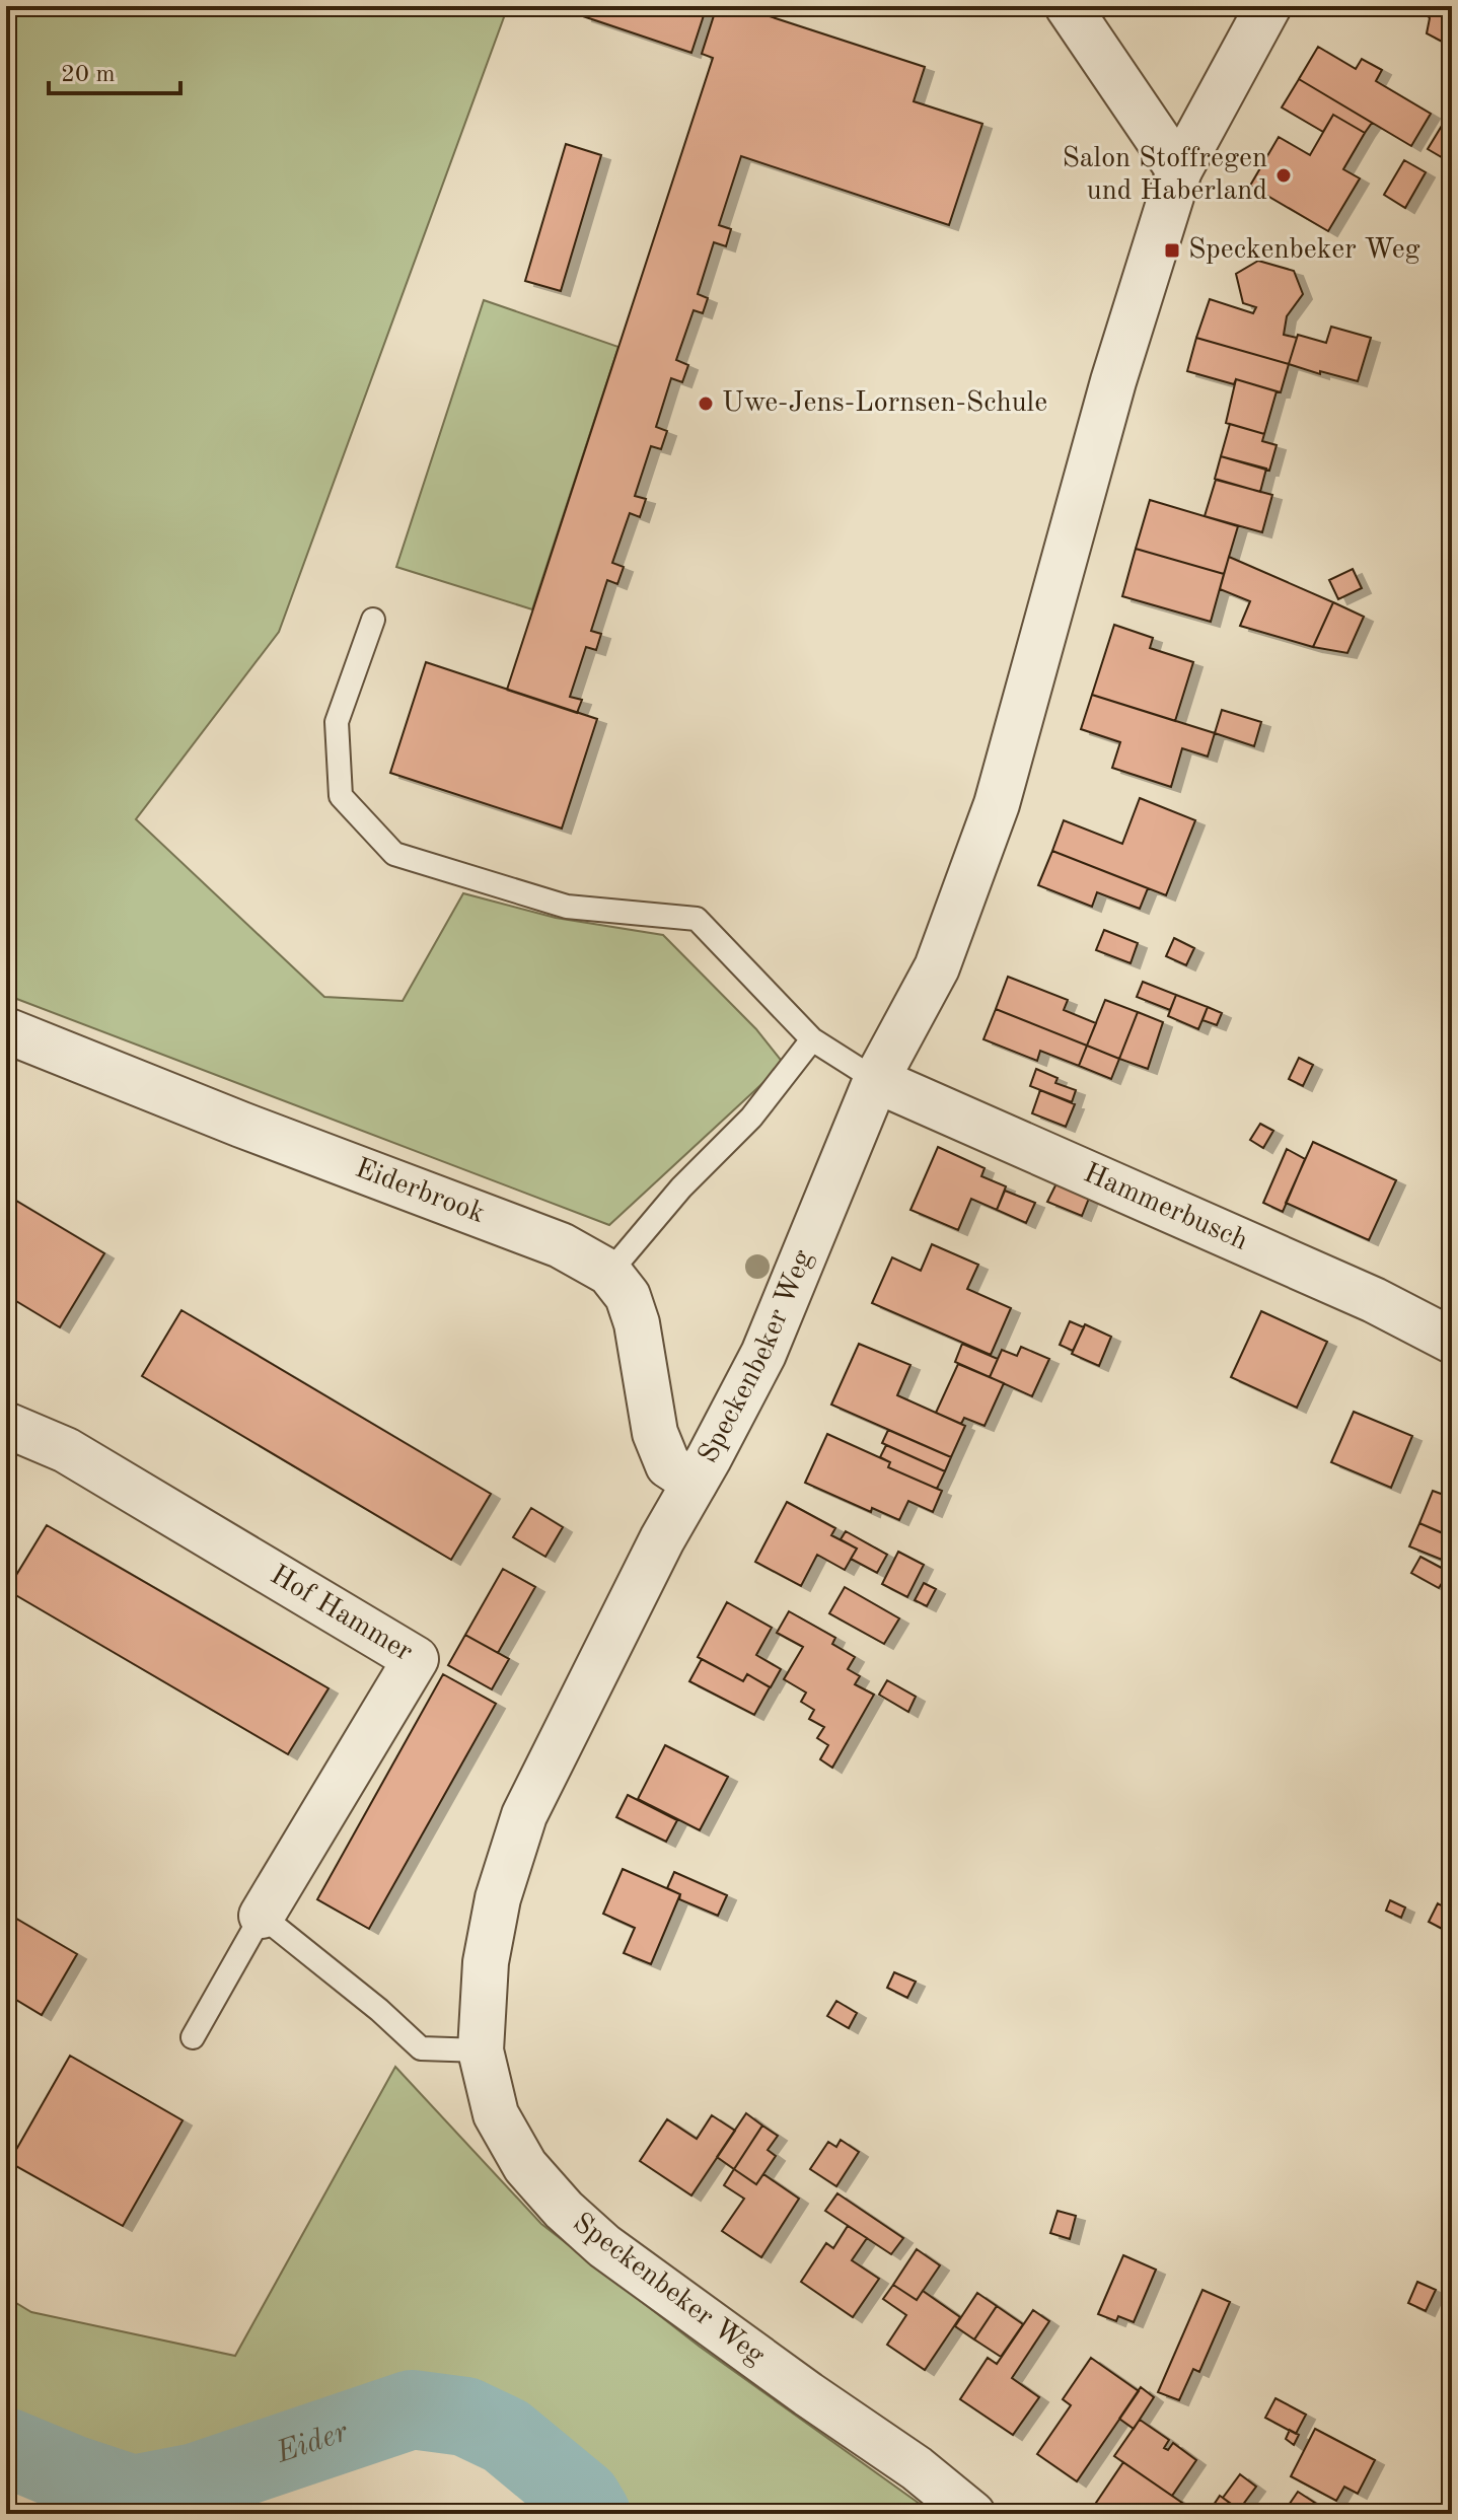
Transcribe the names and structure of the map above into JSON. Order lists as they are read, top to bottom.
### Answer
{
  "streets": {
    "street": [
      "Eiderbrook",
      "Hammerbusch",
      "Speckenbeker Weg",
      "Hof Hammer"
    ]
  },
  "crossings": [
    ["Eiderbrook", "Speckenbeker Weg"],
    ["Hammerbusch", "Speckenbeker Weg"]
  ],
  "water": ["Eider"],
  "places": {
    "other": ["Salon Stoffregen und Haberland", "Uwe-Jens-Lornsen-Schule"],
    "transit": ["Speckenbeker Weg"]
  },
  "scale_bar": "20 m"
}
